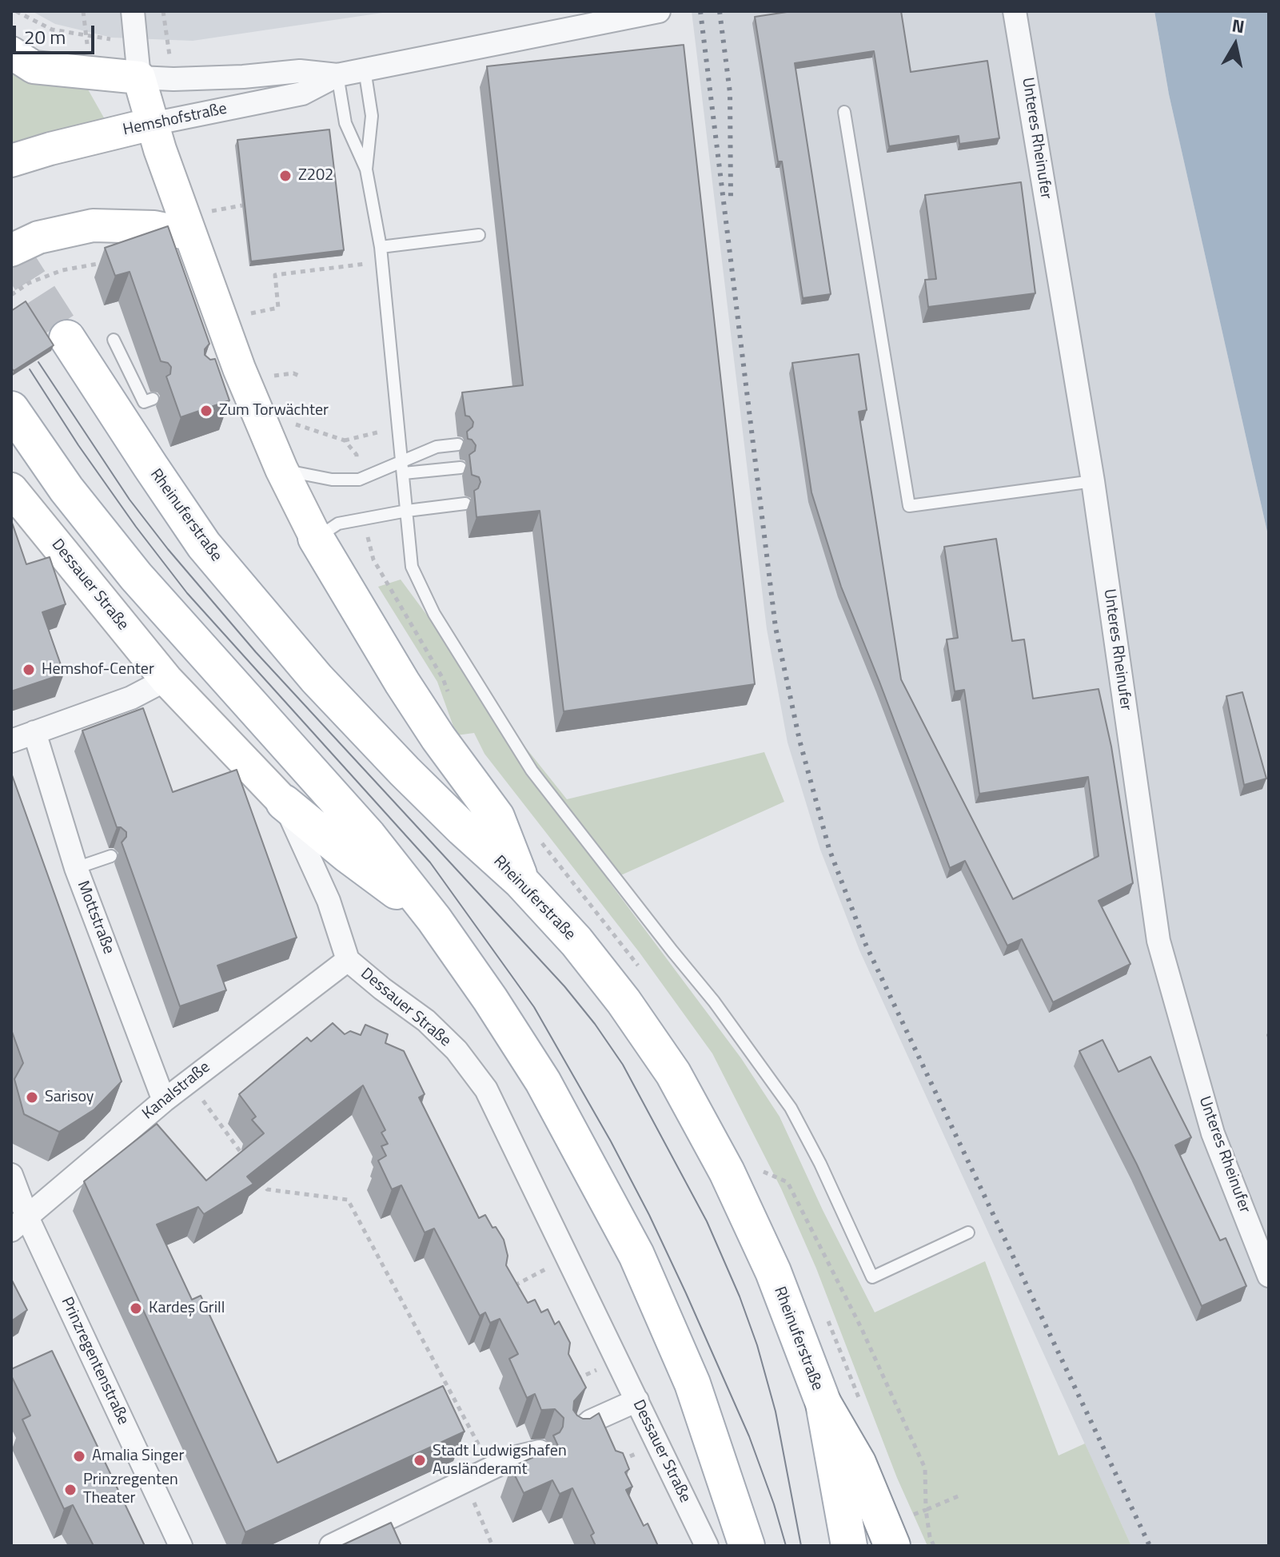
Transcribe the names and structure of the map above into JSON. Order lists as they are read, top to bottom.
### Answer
{
  "streets": {
    "main road": ["Hemshofstraße", "Rheinuferstraße", "Dessauer Straße"],
    "street": [
      "Unteres Rheinufer",
      "Mottstraße",
      "Kanalstraße",
      "Prinzregentenstraße"
    ]
  },
  "crossings": [
    ["Dessauer Straße", "Kanalstraße"],
    ["Mottstraße", "Kanalstraße"],
    ["Kanalstraße", "Prinzregentenstraße"]
  ],
  "places": [
    "Z202",
    "Zum Torwächter",
    "Hemshof-Center",
    "Sarisoy",
    "Kardeş Grill",
    "Amalia Singer",
    "Stadt Ludwigshafen Ausländeramt",
    "Prinzregenten Theater"
  ],
  "scale_bar": "20 m",
  "north": "top"
}
